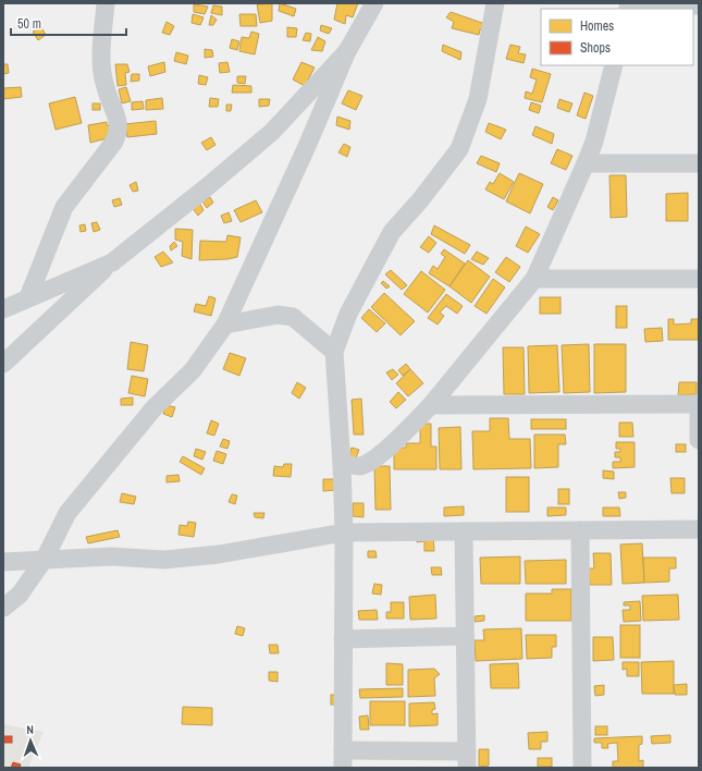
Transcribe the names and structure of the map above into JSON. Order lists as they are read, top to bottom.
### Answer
{
  "legend": ["Homes", "Shops"],
  "scale_bar": "50 m",
  "north": "top"
}
